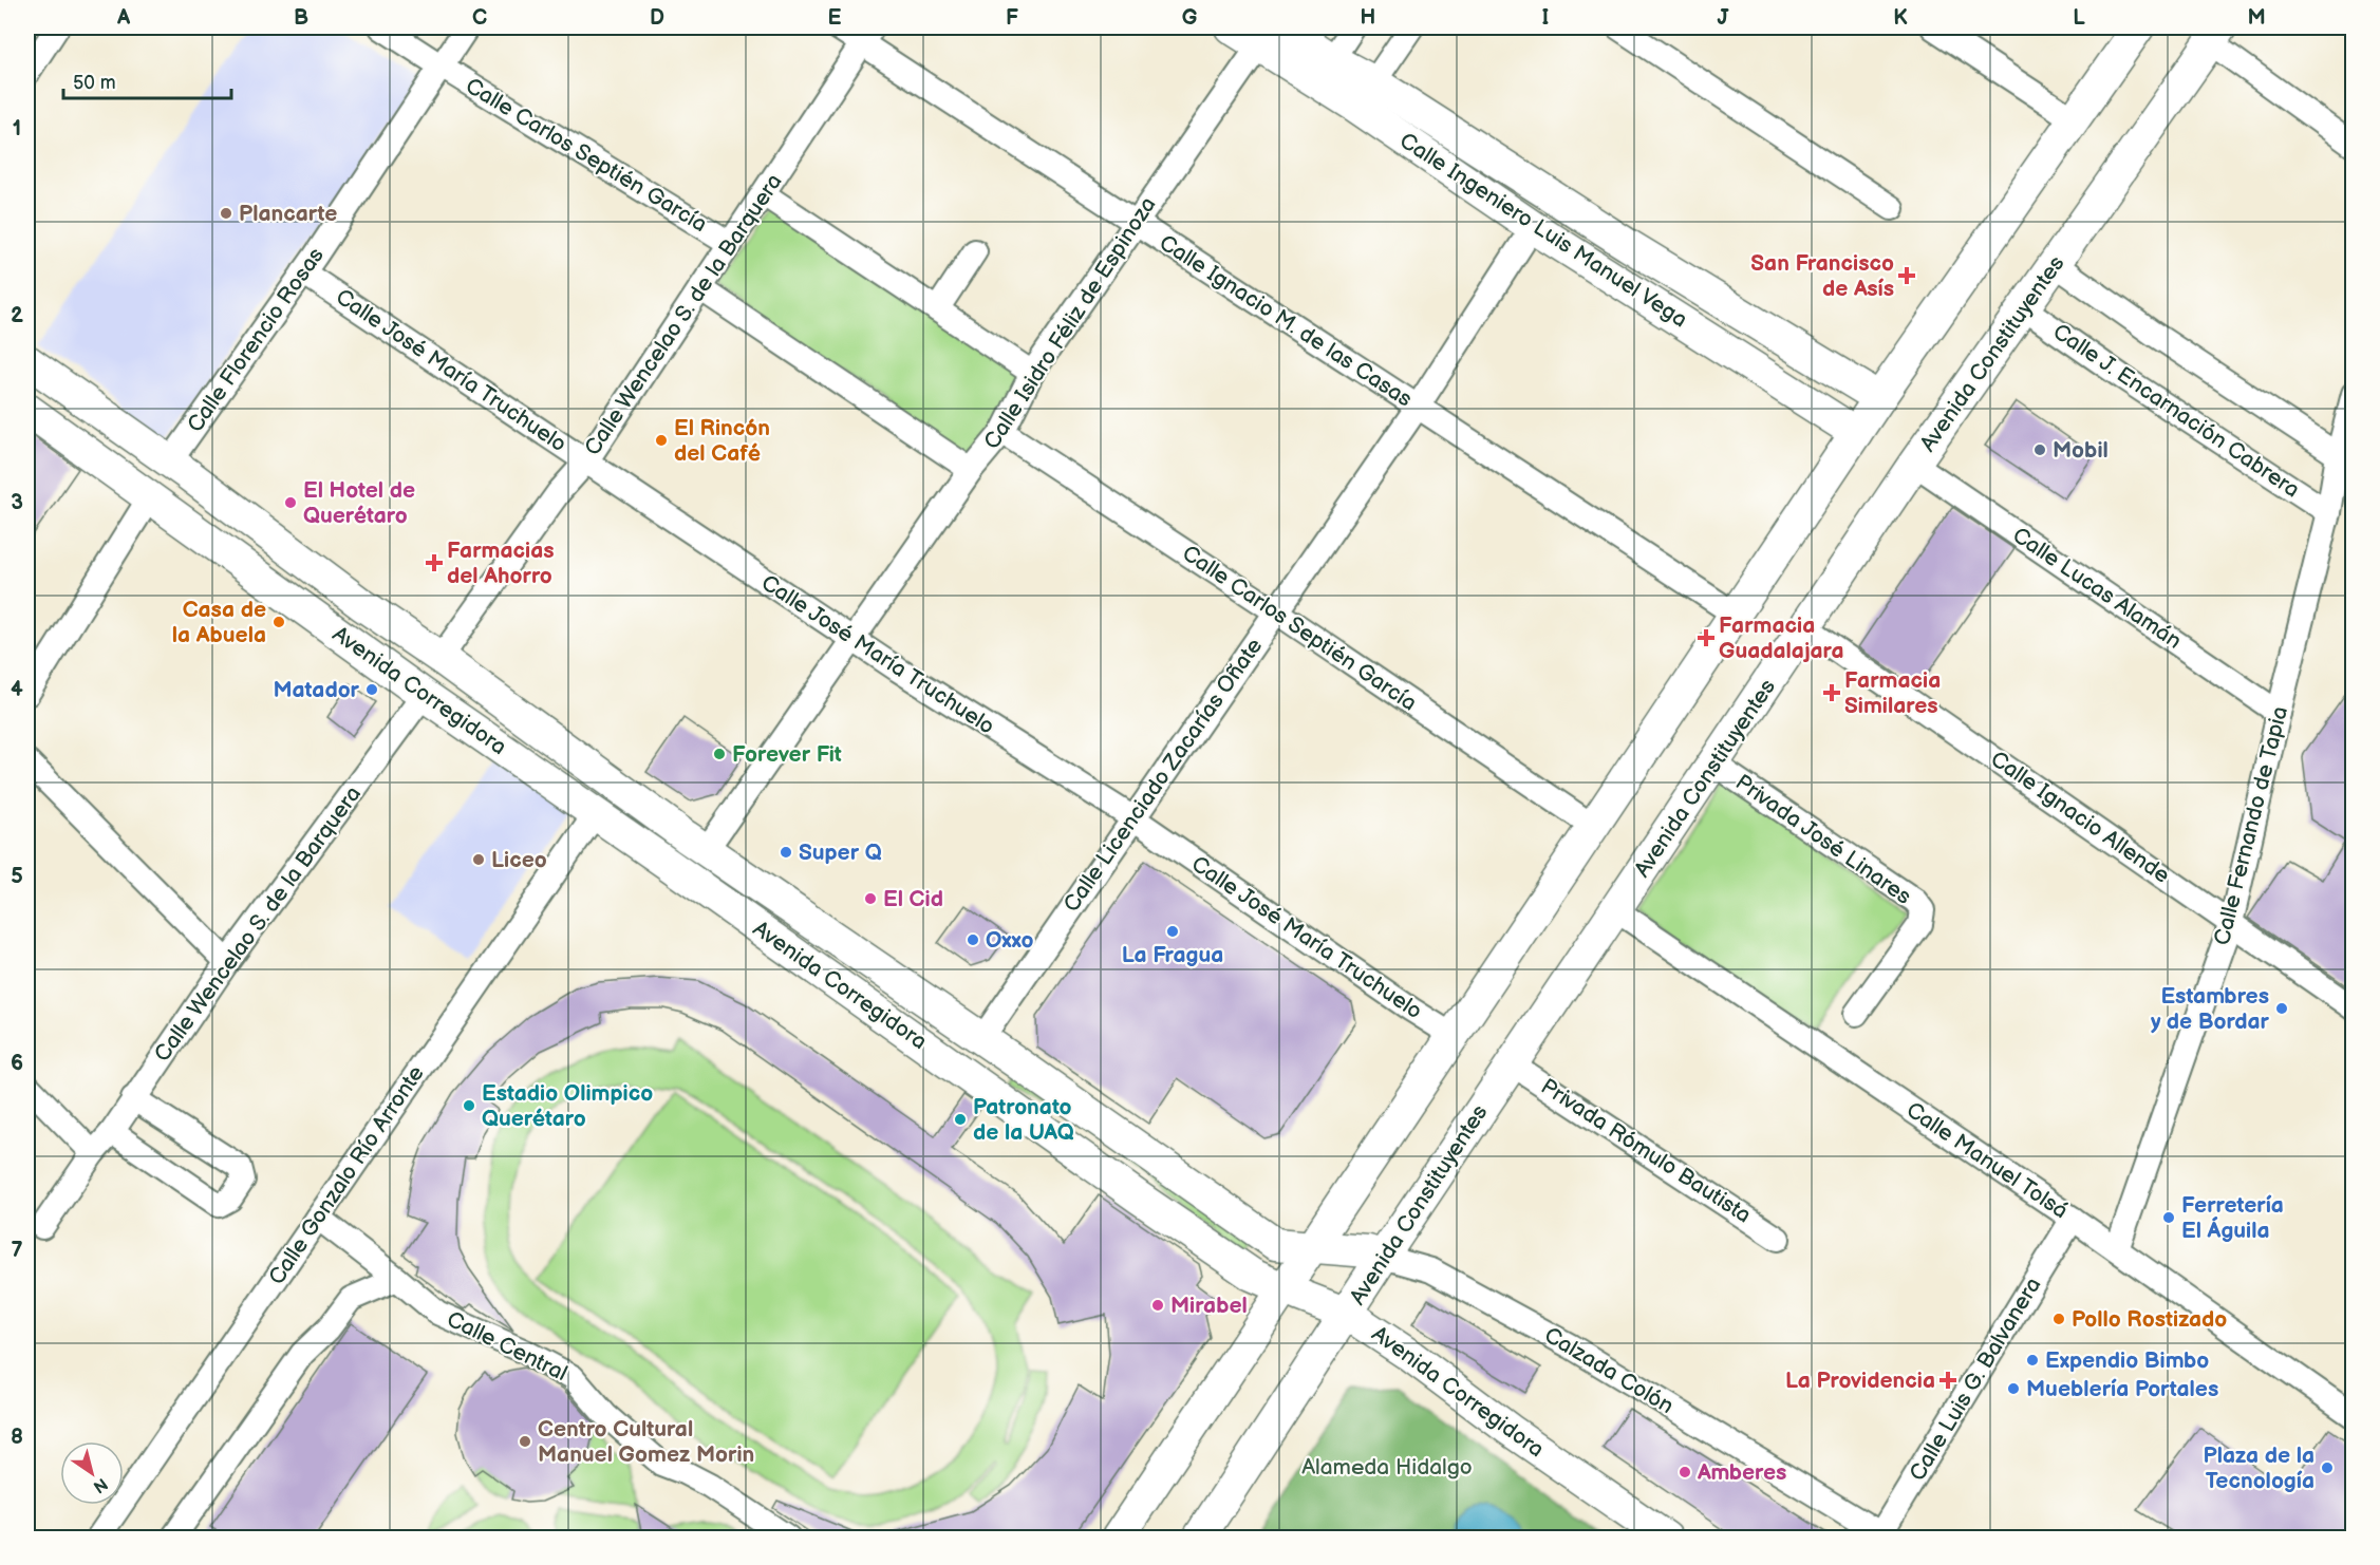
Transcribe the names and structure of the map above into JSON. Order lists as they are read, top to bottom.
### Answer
{
  "streets": {
    "main road": [
      "Calle Ingeniero Luis Manuel Vega",
      "Avenida Constituyentes",
      "Avenida Corregidora",
      "Calzada Colón"
    ],
    "street": [
      "Calle Carlos Septién García",
      "Calle Wencelao S. de la Barquera",
      "Calle Ignacio M. de las Casas",
      "Calle Isidro Féliz de Espinoza",
      "Calle Florencio Rosas",
      "Calle José María Truchuelo",
      "Calle J. Encarnación Cabrera",
      "Calle Lucas Alamán",
      "Calle Licenciado Zacarías Oñate",
      "Calle Ignacio Allende",
      "Calle Fernando de Tapia",
      "Privada José Linares",
      "Privada Rómulo Bautista",
      "Calle Manuel Tolsá",
      "Calle Gonzalo Río Arronte",
      "Calle Central",
      "Calle Luis G. Balvanera"
    ]
  },
  "crossings": [
    ["Calle Carlos Septién García", "Calle Wencelao S. de la Barquera"],
    ["Calle Carlos Septién García", "Calle Isidro Féliz de Espinoza"],
    ["Calle Carlos Septién García", "Calle Florencio Rosas"],
    ["Calle Carlos Septién García", "Calle Licenciado Zacarías Oñate"],
    ["Calle Ingeniero Luis Manuel Vega", "Calle Isidro Féliz de Espinoza"],
    ["Calle Ingeniero Luis Manuel Vega", "Calle Licenciado Zacarías Oñate"],
    ["Calle Wencelao S. de la Barquera", "Calle Ignacio M. de las Casas"],
    ["Calle Wencelao S. de la Barquera", "Calle José María Truchuelo"],
    ["Calle Wencelao S. de la Barquera", "Avenida Corregidora"],
    ["Calle Ignacio M. de las Casas", "Calle Isidro Féliz de Espinoza"],
    ["Calle Ignacio M. de las Casas", "Calle Licenciado Zacarías Oñate"],
    ["Calle Isidro Féliz de Espinoza", "Calle José María Truchuelo"],
    ["Calle Isidro Féliz de Espinoza", "Avenida Corregidora"],
    ["Calle Florencio Rosas", "Calle José María Truchuelo"],
    ["Calle Florencio Rosas", "Avenida Corregidora"],
    ["Avenida Constituyentes", "Calle J. Encarnación Cabrera"],
    ["Avenida Constituyentes", "Calle Lucas Alamán"],
    ["Avenida Constituyentes", "Avenida Corregidora"],
    ["Avenida Constituyentes", "Calle Ignacio Allende"],
    ["Avenida Constituyentes", "Privada José Linares"],
    ["Avenida Constituyentes", "Privada Rómulo Bautista"],
    ["Avenida Constituyentes", "Calle Manuel Tolsá"],
    ["Avenida Constituyentes", "Calzada Colón"],
    ["Calle José María Truchuelo", "Calle Licenciado Zacarías Oñate"],
    ["Calle J. Encarnación Cabrera", "Calle Fernando de Tapia"],
    ["Calle Lucas Alamán", "Calle Fernando de Tapia"],
    ["Avenida Corregidora", "Calle Licenciado Zacarías Oñate"],
    ["Avenida Corregidora", "Calle Gonzalo Río Arronte"],
    ["Avenida Corregidora", "Calzada Colón"],
    ["Calle Ignacio Allende", "Calle Fernando de Tapia"],
    ["Calle Fernando de Tapia", "Calle Manuel Tolsá"],
    ["Calle Manuel Tolsá", "Calle Luis G. Balvanera"],
    ["Calle Gonzalo Río Arronte", "Calle Central"],
    ["Calzada Colón", "Calle Luis G. Balvanera"]
  ],
  "parks": ["Alameda Hidalgo"],
  "places": {
    "other": [
      "Plancarte",
      "El Rincón del Café",
      "Mobil",
      "El Hotel de Querétaro",
      "Casa de la Abuela",
      "Matador",
      "Forever Fit",
      "Super Q",
      "Liceo",
      "El Cid",
      "La Fragua",
      "Oxxo",
      "Estambres y de Bordar",
      "Estadio Olimpico Querétaro",
      "Patronato de la UAQ",
      "Ferretería El Águila",
      "Mirabel",
      "Pollo Rostizado",
      "Expendio Bimbo",
      "Mueblería Portales",
      "Centro Cultural Manuel Gomez Morin",
      "Plaza de la Tecnología",
      "Amberes"
    ],
    "health": [
      "San Francisco de Asís",
      "Farmacias del Ahorro",
      "Farmacia Guadalajara",
      "Farmacia Similares",
      "La Providencia"
    ]
  },
  "scale_bar": "50 m",
  "north": "bottom right",
  "grid": {
    "columns": [
      "A",
      "B",
      "C",
      "D",
      "E",
      "F",
      "G",
      "H",
      "I",
      "J",
      "K",
      "L",
      "M"
    ],
    "rows": [
      "1",
      "2",
      "3",
      "4",
      "5",
      "6",
      "7",
      "8"
    ]
  }
}
